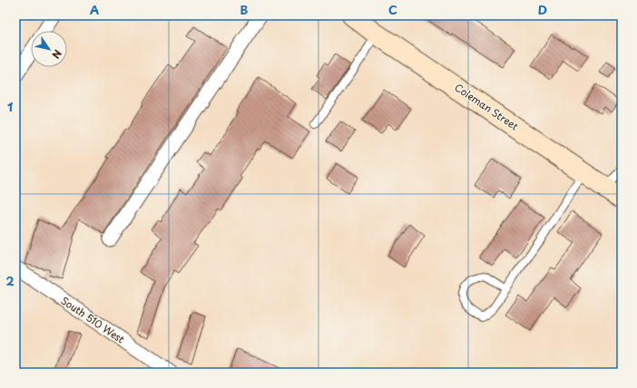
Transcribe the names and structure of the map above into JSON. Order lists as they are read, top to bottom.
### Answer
{
  "streets": {
    "street": ["Coleman Street", "South 510 West"]
  },
  "north": "bottom right",
  "grid": {
    "columns": [
      "A",
      "B",
      "C",
      "D"
    ],
    "rows": ["1", "2"]
  }
}
